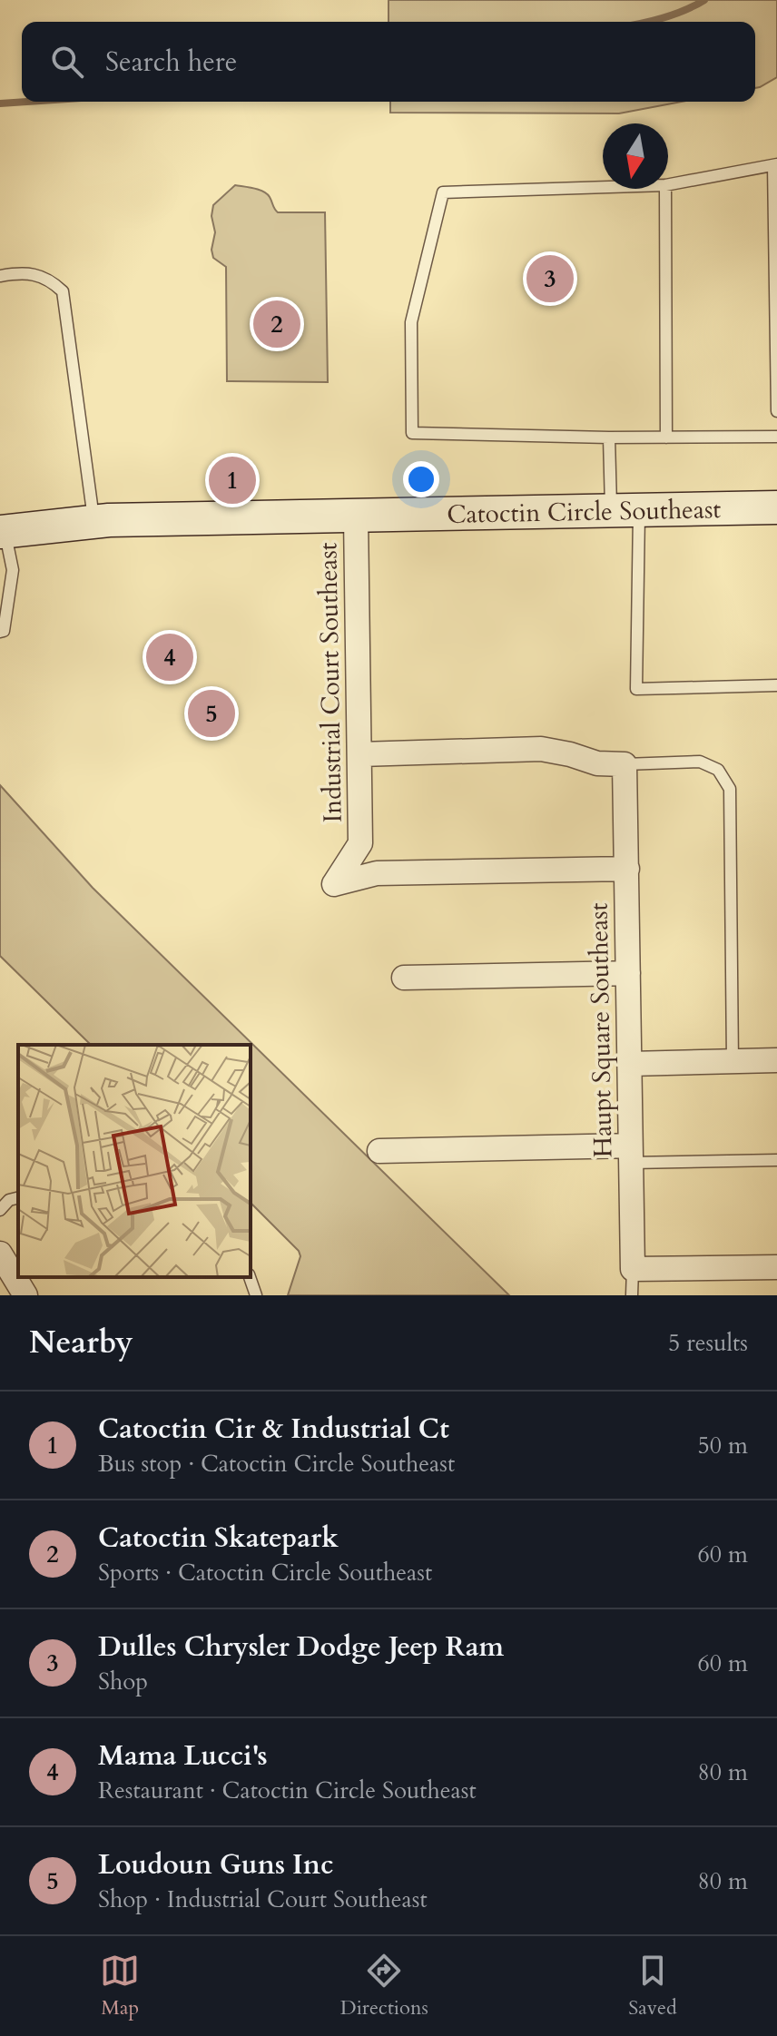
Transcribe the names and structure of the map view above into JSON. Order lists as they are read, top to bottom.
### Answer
{
  "streets": {
    "main road": ["Catoctin Circle Southeast"],
    "street": ["Industrial Court Southeast", "Haupt Square Southeast"]
  },
  "crossings": [
    ["Catoctin Circle Southeast", "Industrial Court Southeast"],
    ["Industrial Court Southeast", "Haupt Square Southeast"]
  ],
  "north": "bottom",
  "page": {
    "search": "Search here",
    "pins": [
      "3",
      "2",
      "1",
      "4",
      "5"
    ],
    "heading": ["Nearby", "5 results"],
    "list": [
      {
        "mark": "1",
        "name": "Catoctin Cir & Industrial Ct",
        "note": "Bus stop · Catoctin Circle Southeast",
        "value": "50 m"
      },
      {
        "mark": "2",
        "name": "Catoctin Skatepark",
        "note": "Sports · Catoctin Circle Southeast",
        "value": "60 m"
      },
      {
        "mark": "3",
        "name": "Dulles Chrysler Dodge Jeep Ram",
        "note": "Shop",
        "value": "60 m"
      },
      {
        "mark": "4",
        "name": "Mama Lucci's",
        "note": "Restaurant · Catoctin Circle Southeast",
        "value": "80 m"
      },
      {
        "mark": "5",
        "name": "Loudoun Guns Inc",
        "note": "Shop · Industrial Court Southeast",
        "value": "80 m"
      }
    ],
    "nav": ["Map", "Directions", "Saved"]
  }
}
